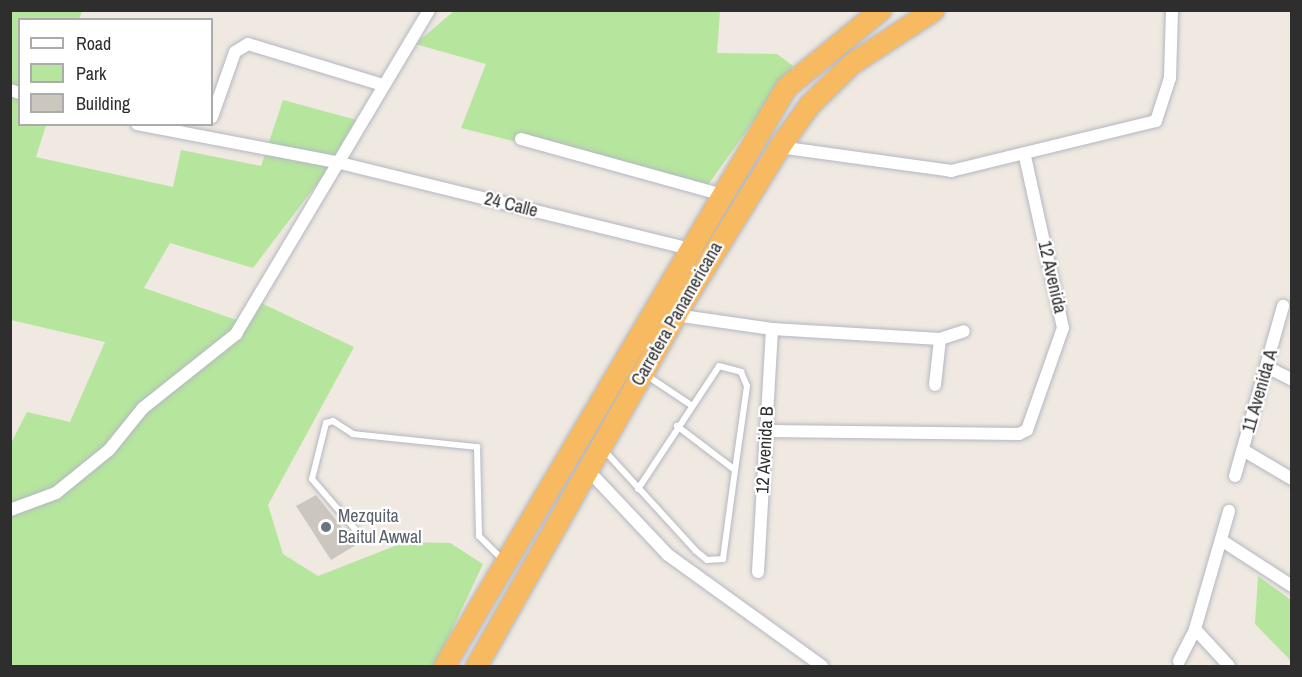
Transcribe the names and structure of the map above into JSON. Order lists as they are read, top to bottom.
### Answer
{
  "streets": {
    "highway": ["Carretera Panamericana"],
    "street": [
      "24 Calle",
      "12 Avenida",
      "11 Avenida A",
      "12 Avenida B"
    ]
  },
  "crossings": [
    ["24 Calle", "Carretera Panamericana"],
    ["12 Avenida", "12 Avenida B"]
  ],
  "places": ["Mezquita Baitul Awwal"],
  "legend": ["Road", "Park", "Building"]
}
